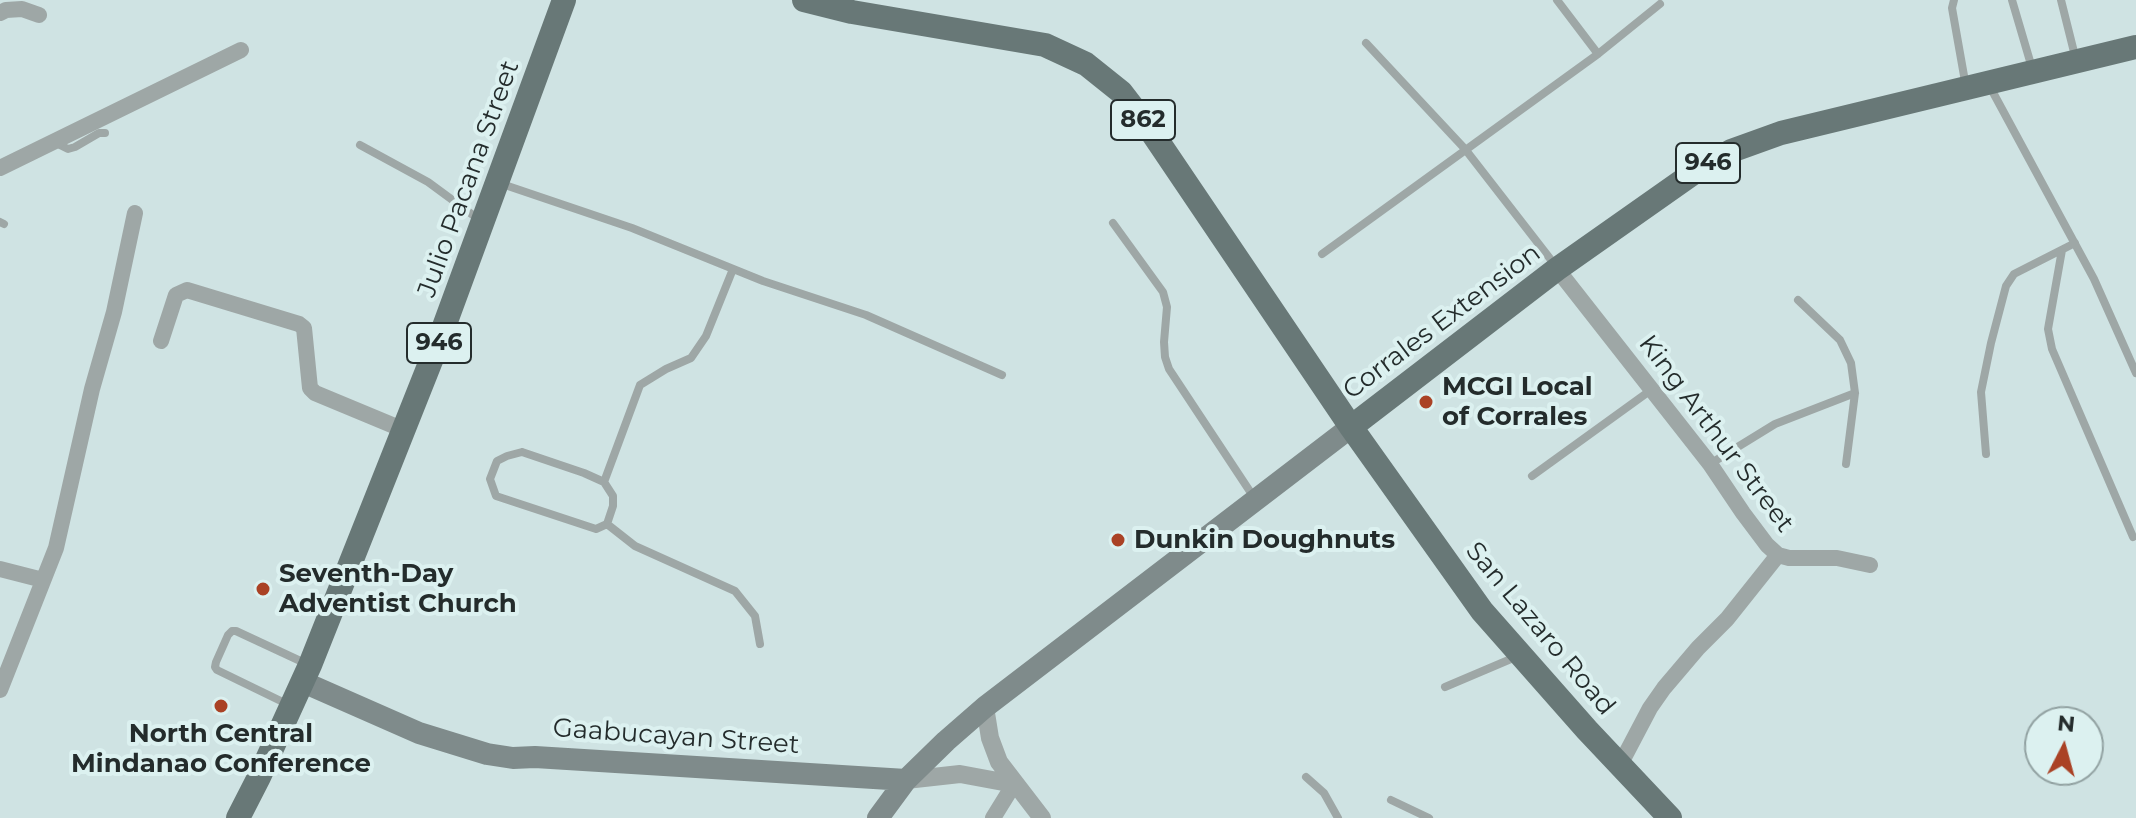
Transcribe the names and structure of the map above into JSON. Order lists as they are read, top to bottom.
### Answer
{
  "streets": {
    "main road": [
      "862",
      "946",
      "Julio Pacana Street",
      "Corrales Extension",
      "San Lazaro Road",
      "Gaabucayan Street"
    ],
    "street": ["King Arthur Street"]
  },
  "crossings": [
    ["862", "Corrales Extension"],
    ["862", "San Lazaro Road"],
    ["Julio Pacana Street", "Gaabucayan Street"],
    ["Corrales Extension", "King Arthur Street"],
    ["Corrales Extension", "San Lazaro Road"],
    ["Corrales Extension", "Gaabucayan Street"]
  ],
  "places": [
    "MCGI Local of Corrales",
    "Dunkin Doughnuts",
    "Seventh-Day Adventist Church",
    "North Central Mindanao Conference"
  ],
  "north": "top"
}
